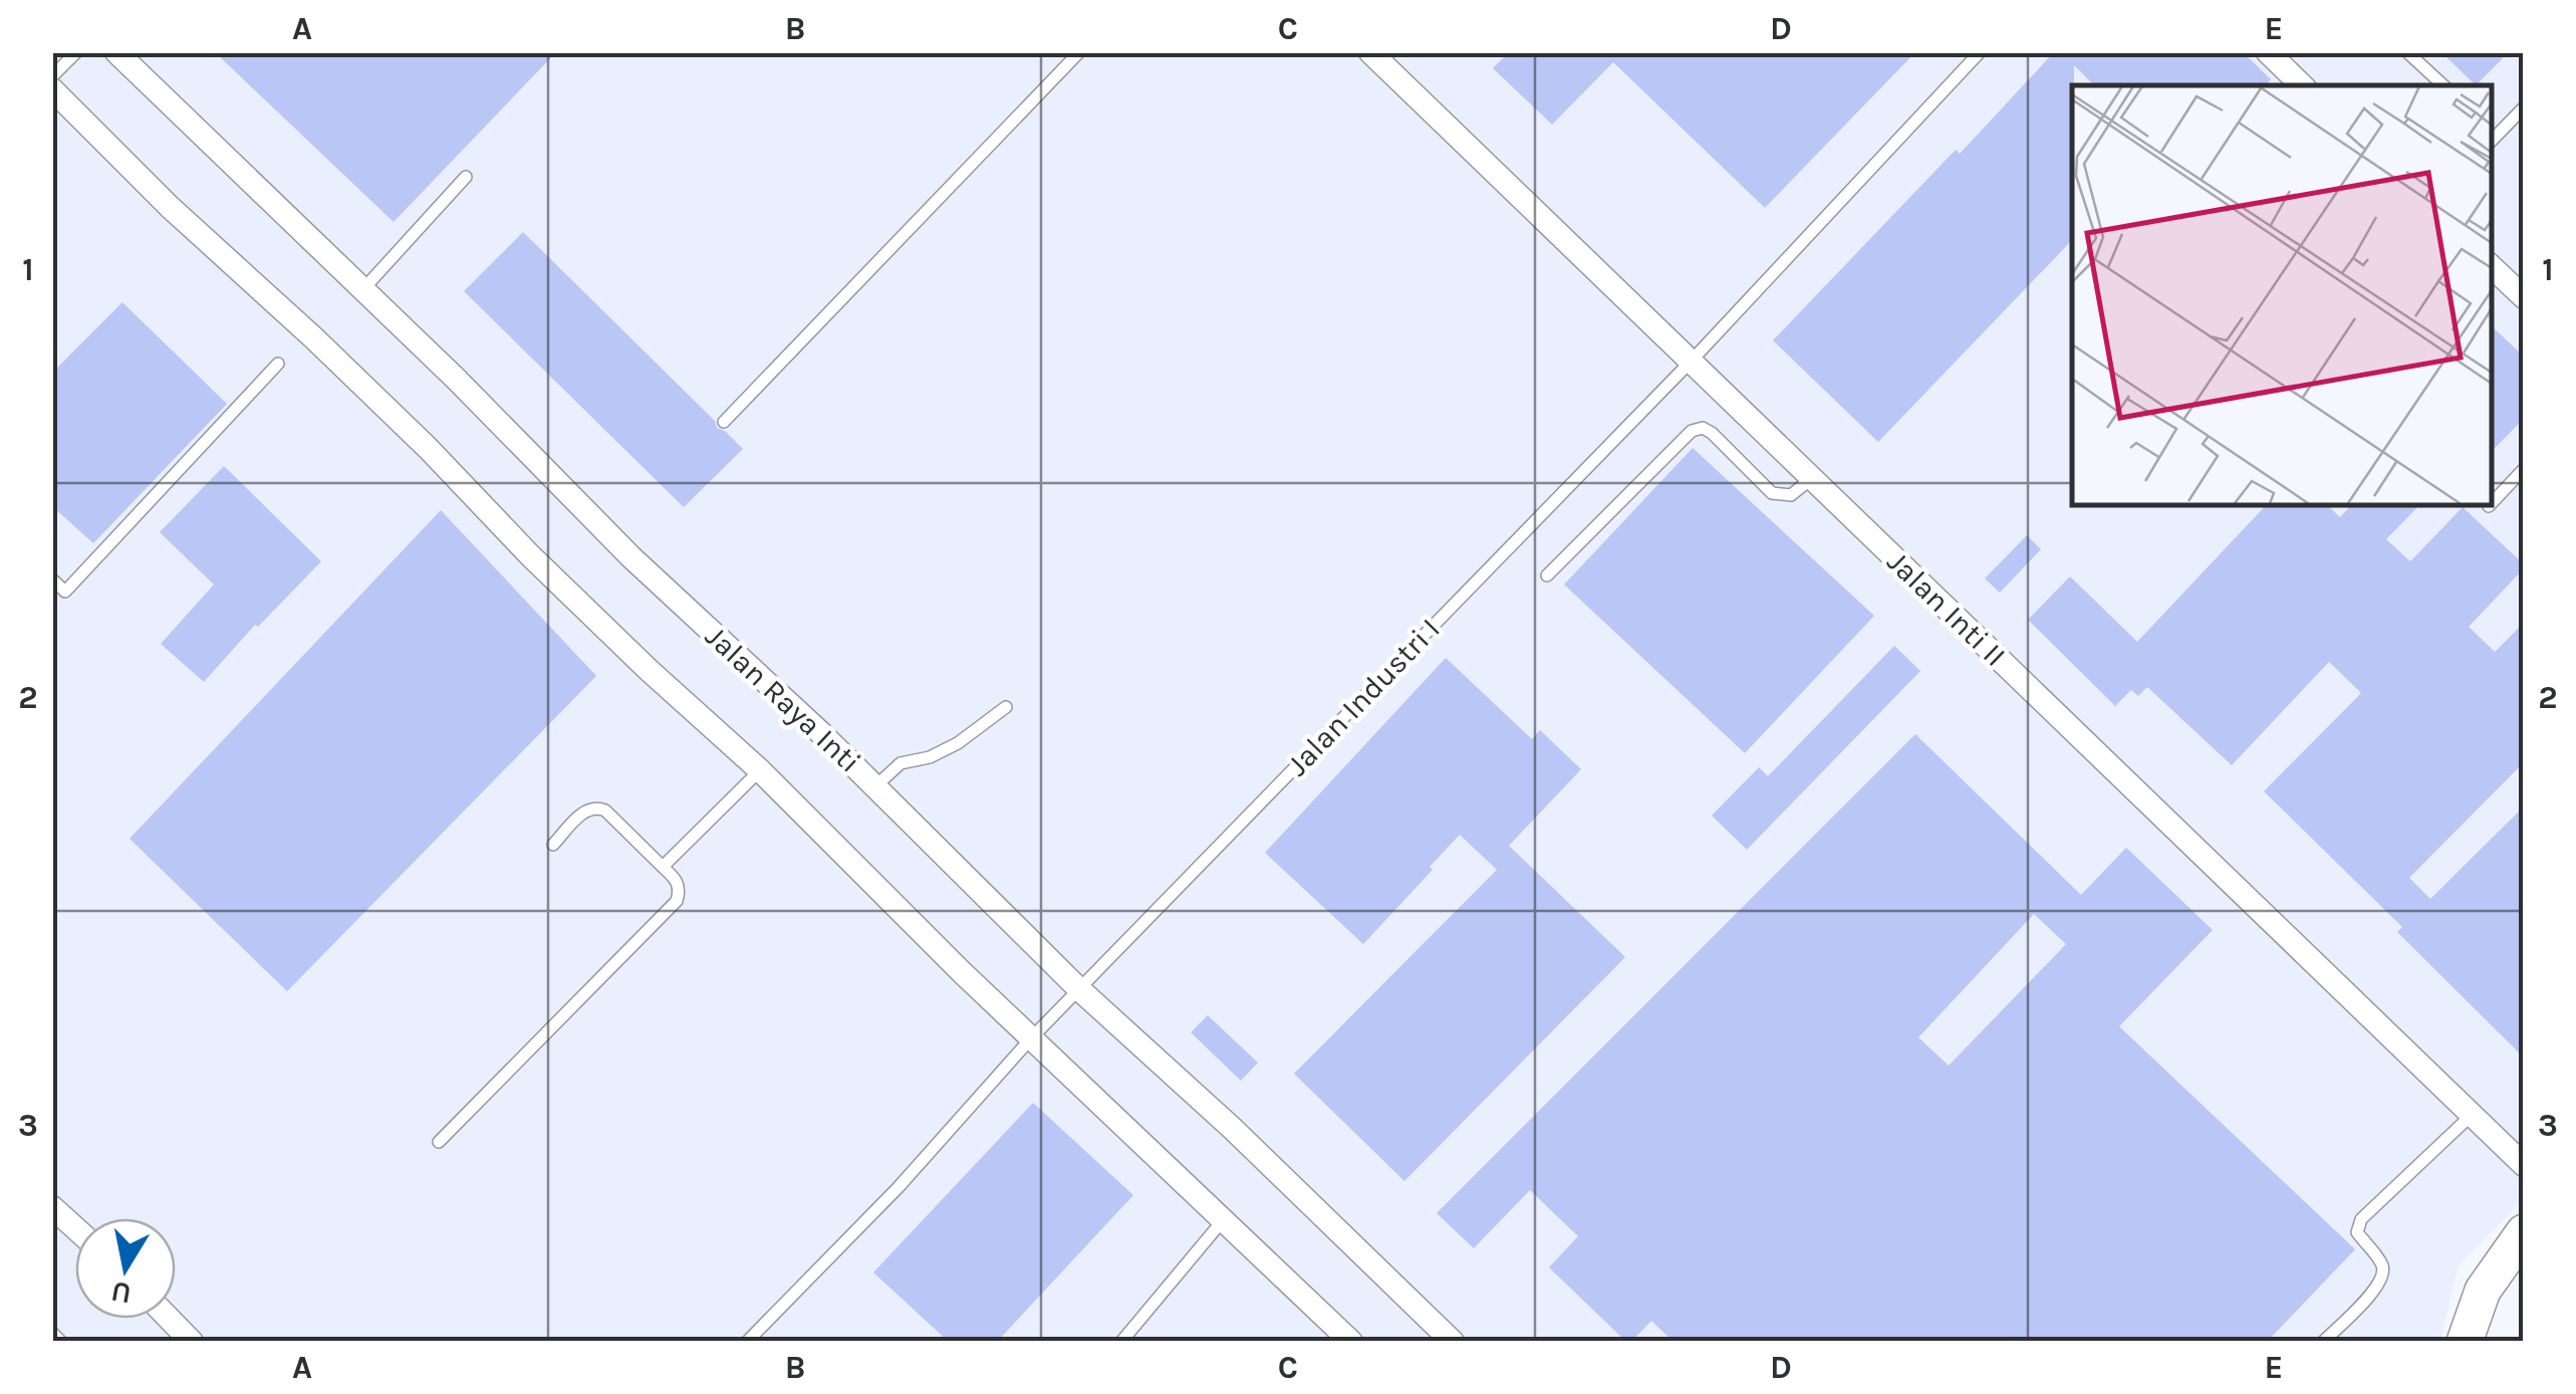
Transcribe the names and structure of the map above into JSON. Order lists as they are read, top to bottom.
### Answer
{
  "streets": {
    "street": ["Jalan Inti II", "Jalan Raya Inti"],
    "lane": ["Jalan Industri I"]
  },
  "crossings": [
    ["Jalan Inti II", "Jalan Industri I"],
    ["Jalan Industri I", "Jalan Raya Inti"]
  ],
  "north": "bottom",
  "grid": {
    "columns": [
      "A",
      "B",
      "C",
      "D",
      "E"
    ],
    "rows": ["1", "2", "3"]
  }
}
